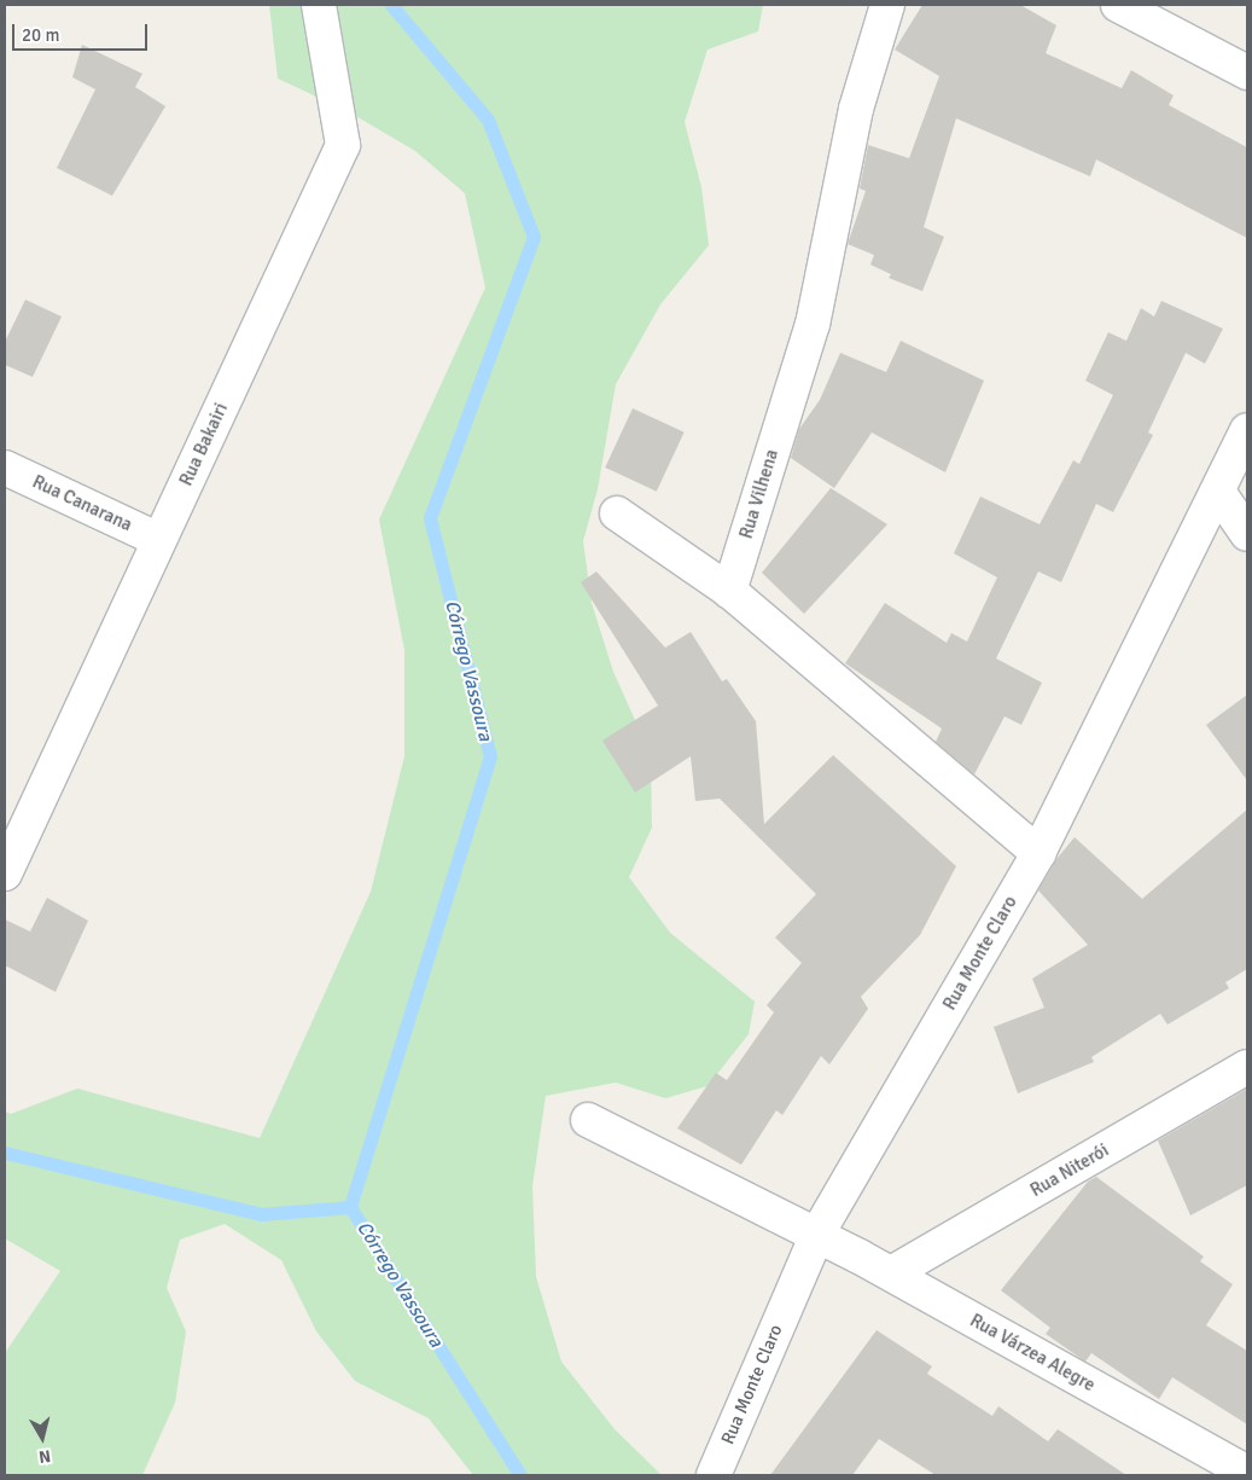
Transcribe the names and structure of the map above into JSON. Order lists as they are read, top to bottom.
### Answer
{
  "streets": {
    "street": [
      "Rua Bakairi",
      "Rua Vilhena",
      "Rua Canarana",
      "Rua Monte Claro",
      "Rua Niterói",
      "Rua Várzea Alegre"
    ]
  },
  "crossings": [
    ["Rua Bakairi", "Rua Canarana"],
    ["Rua Monte Claro", "Rua Várzea Alegre"],
    ["Rua Niterói", "Rua Várzea Alegre"]
  ],
  "water": ["Córrego Vassoura"],
  "scale_bar": "20 m",
  "north": "bottom"
}
